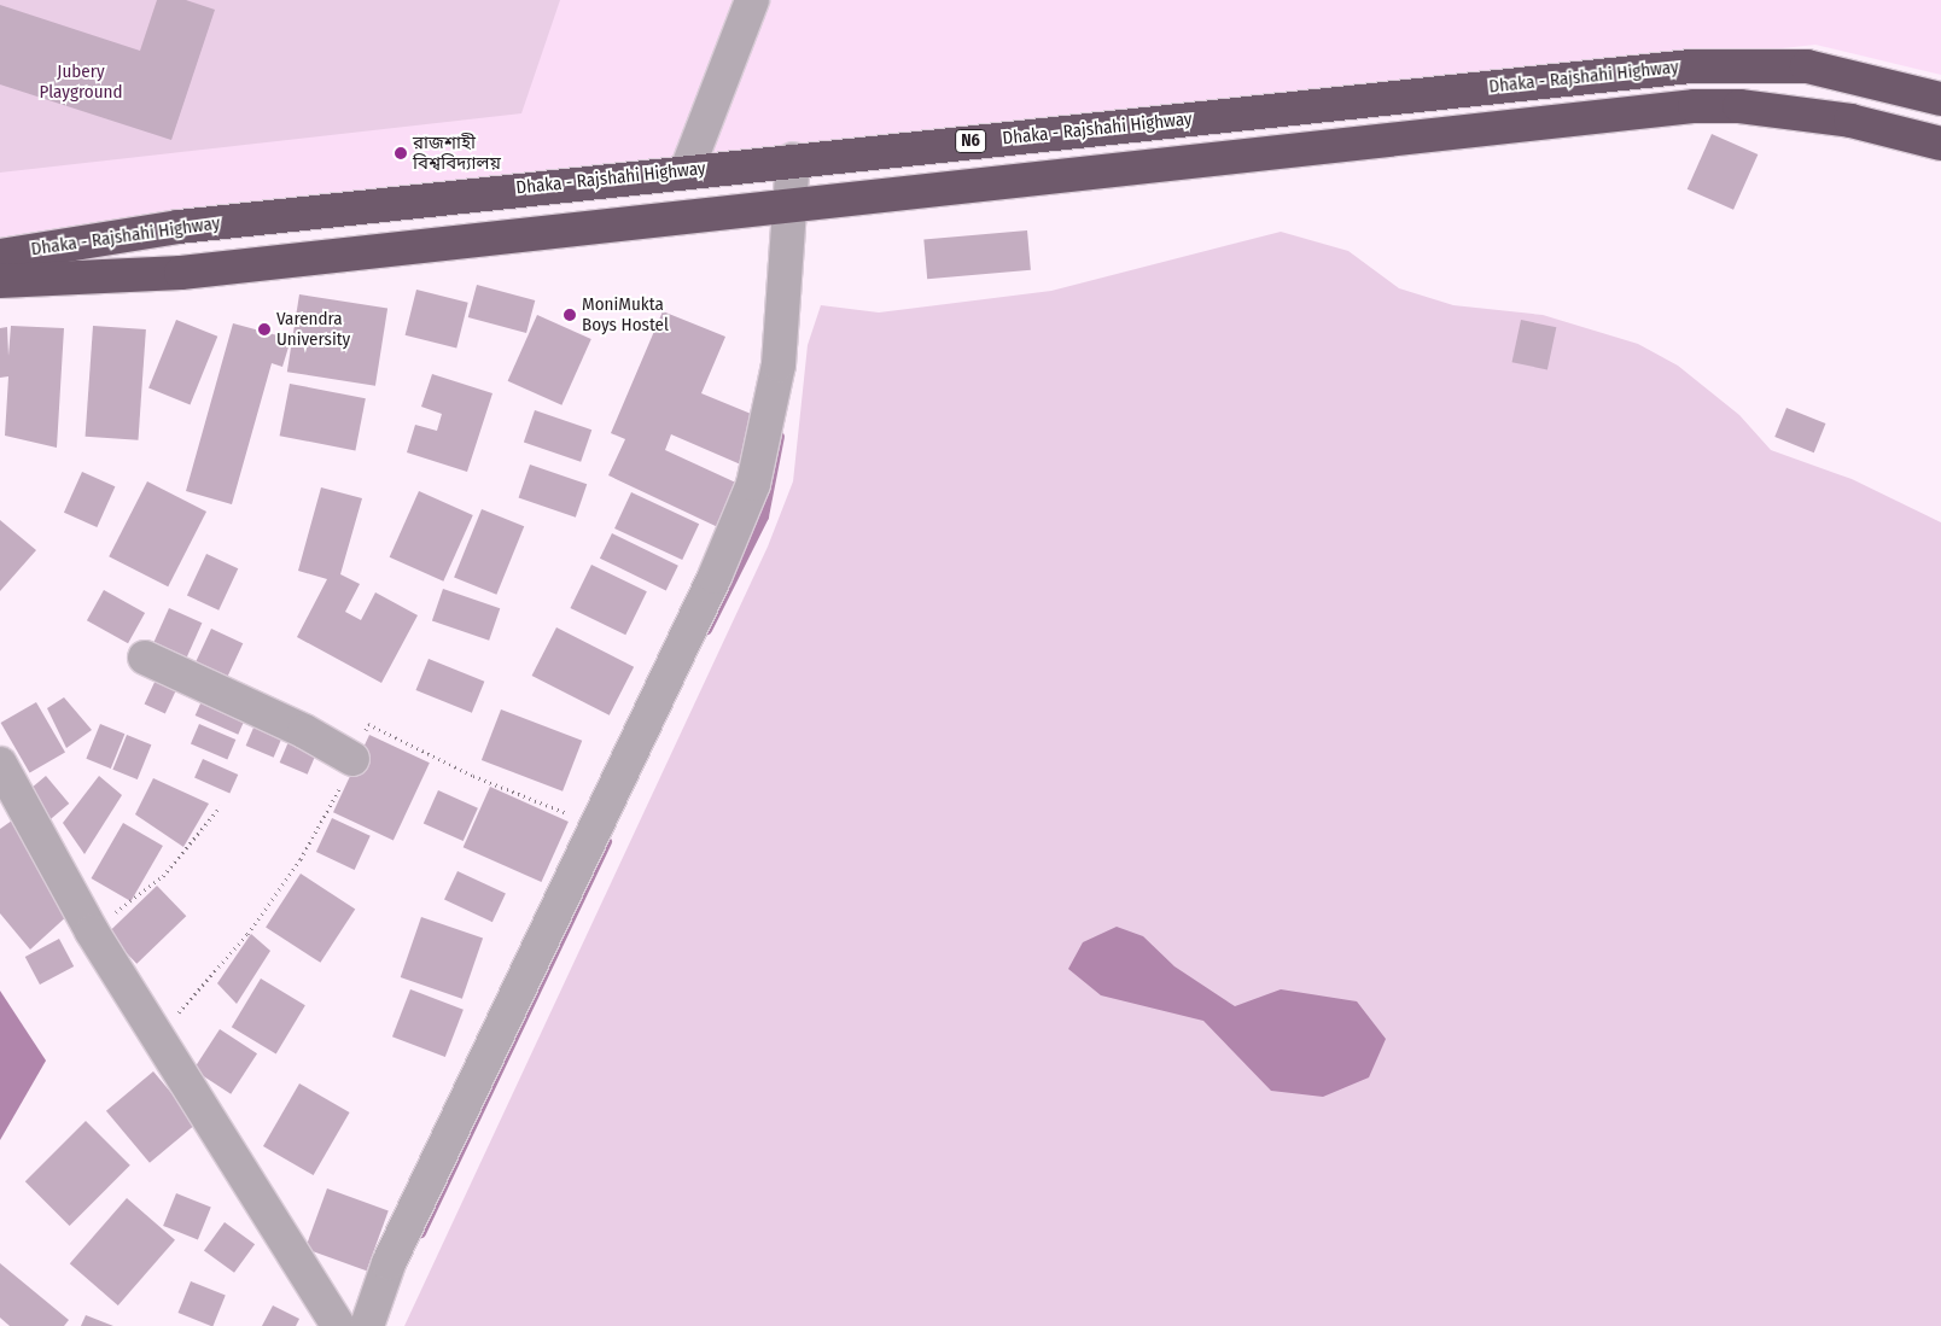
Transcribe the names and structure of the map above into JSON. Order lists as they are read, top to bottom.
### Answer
{
  "streets": {
    "highway": ["Dhaka - Rajshahi Highway", "N6"]
  },
  "parks": ["Jubery Playground"],
  "places": ["রাজশাহী বিশ্ববিদ্যালয়", "MoniMukta Boys Hostel", "Varendra University"]
}
